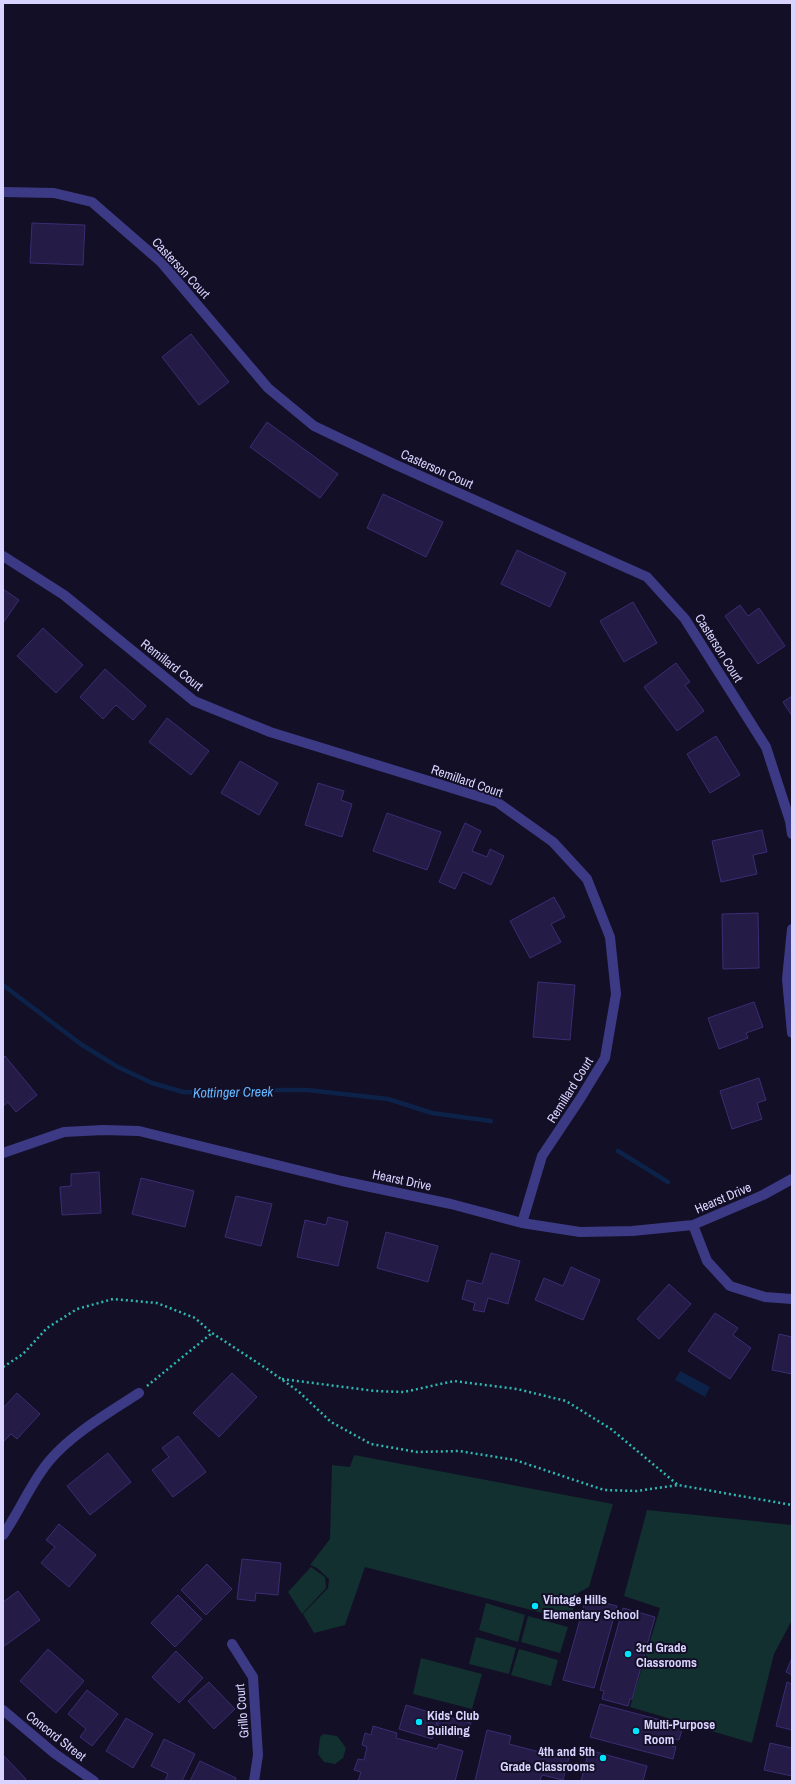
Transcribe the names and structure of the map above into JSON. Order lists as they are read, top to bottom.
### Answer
{
  "streets": {
    "street": [
      "Casterson Court",
      "Remillard Court",
      "Hearst Drive",
      "Grillo Court",
      "Concord Street"
    ]
  },
  "crossings": [
    ["Remillard Court", "Hearst Drive"]
  ],
  "water": ["Kottinger Creek"],
  "places": [
    "Vintage Hills Elementary School",
    "3rd Grade Classrooms",
    "Kids' Club Building",
    "Multi-Purpose Room",
    "4th and 5th Grade Classrooms"
  ]
}
